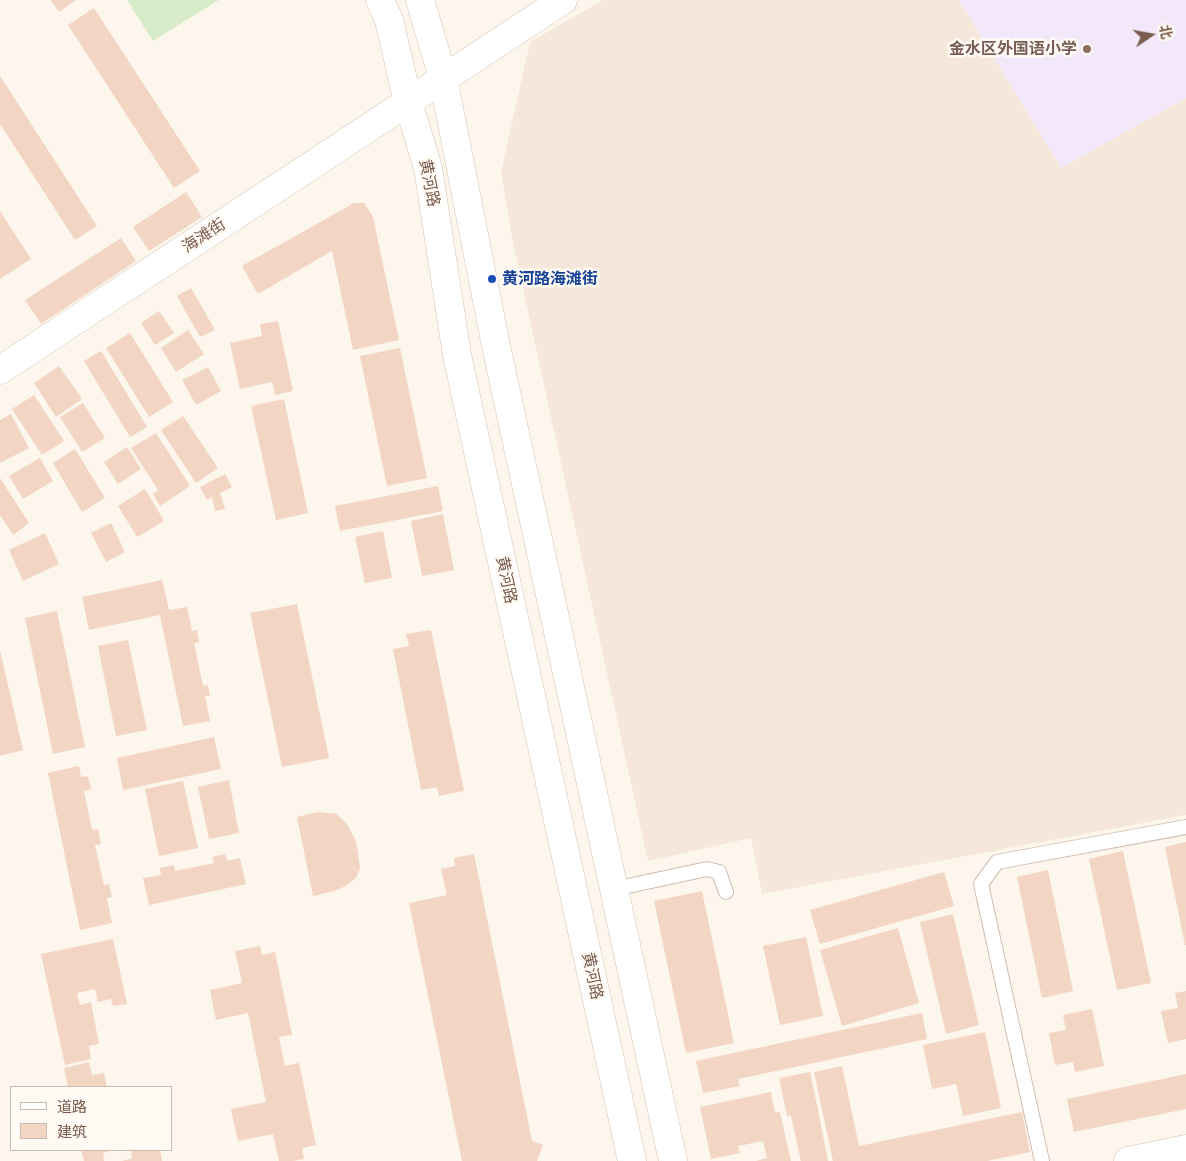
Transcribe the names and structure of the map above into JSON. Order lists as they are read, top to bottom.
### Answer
{
  "streets": {
    "main road": ["黄河路", "海滩街"]
  },
  "crossings": [
    ["黄河路", "海滩街"]
  ],
  "places": ["金水区外国语小学", "黄河路海滩街"],
  "legend": ["道路", "建筑"],
  "north": "right"
}
